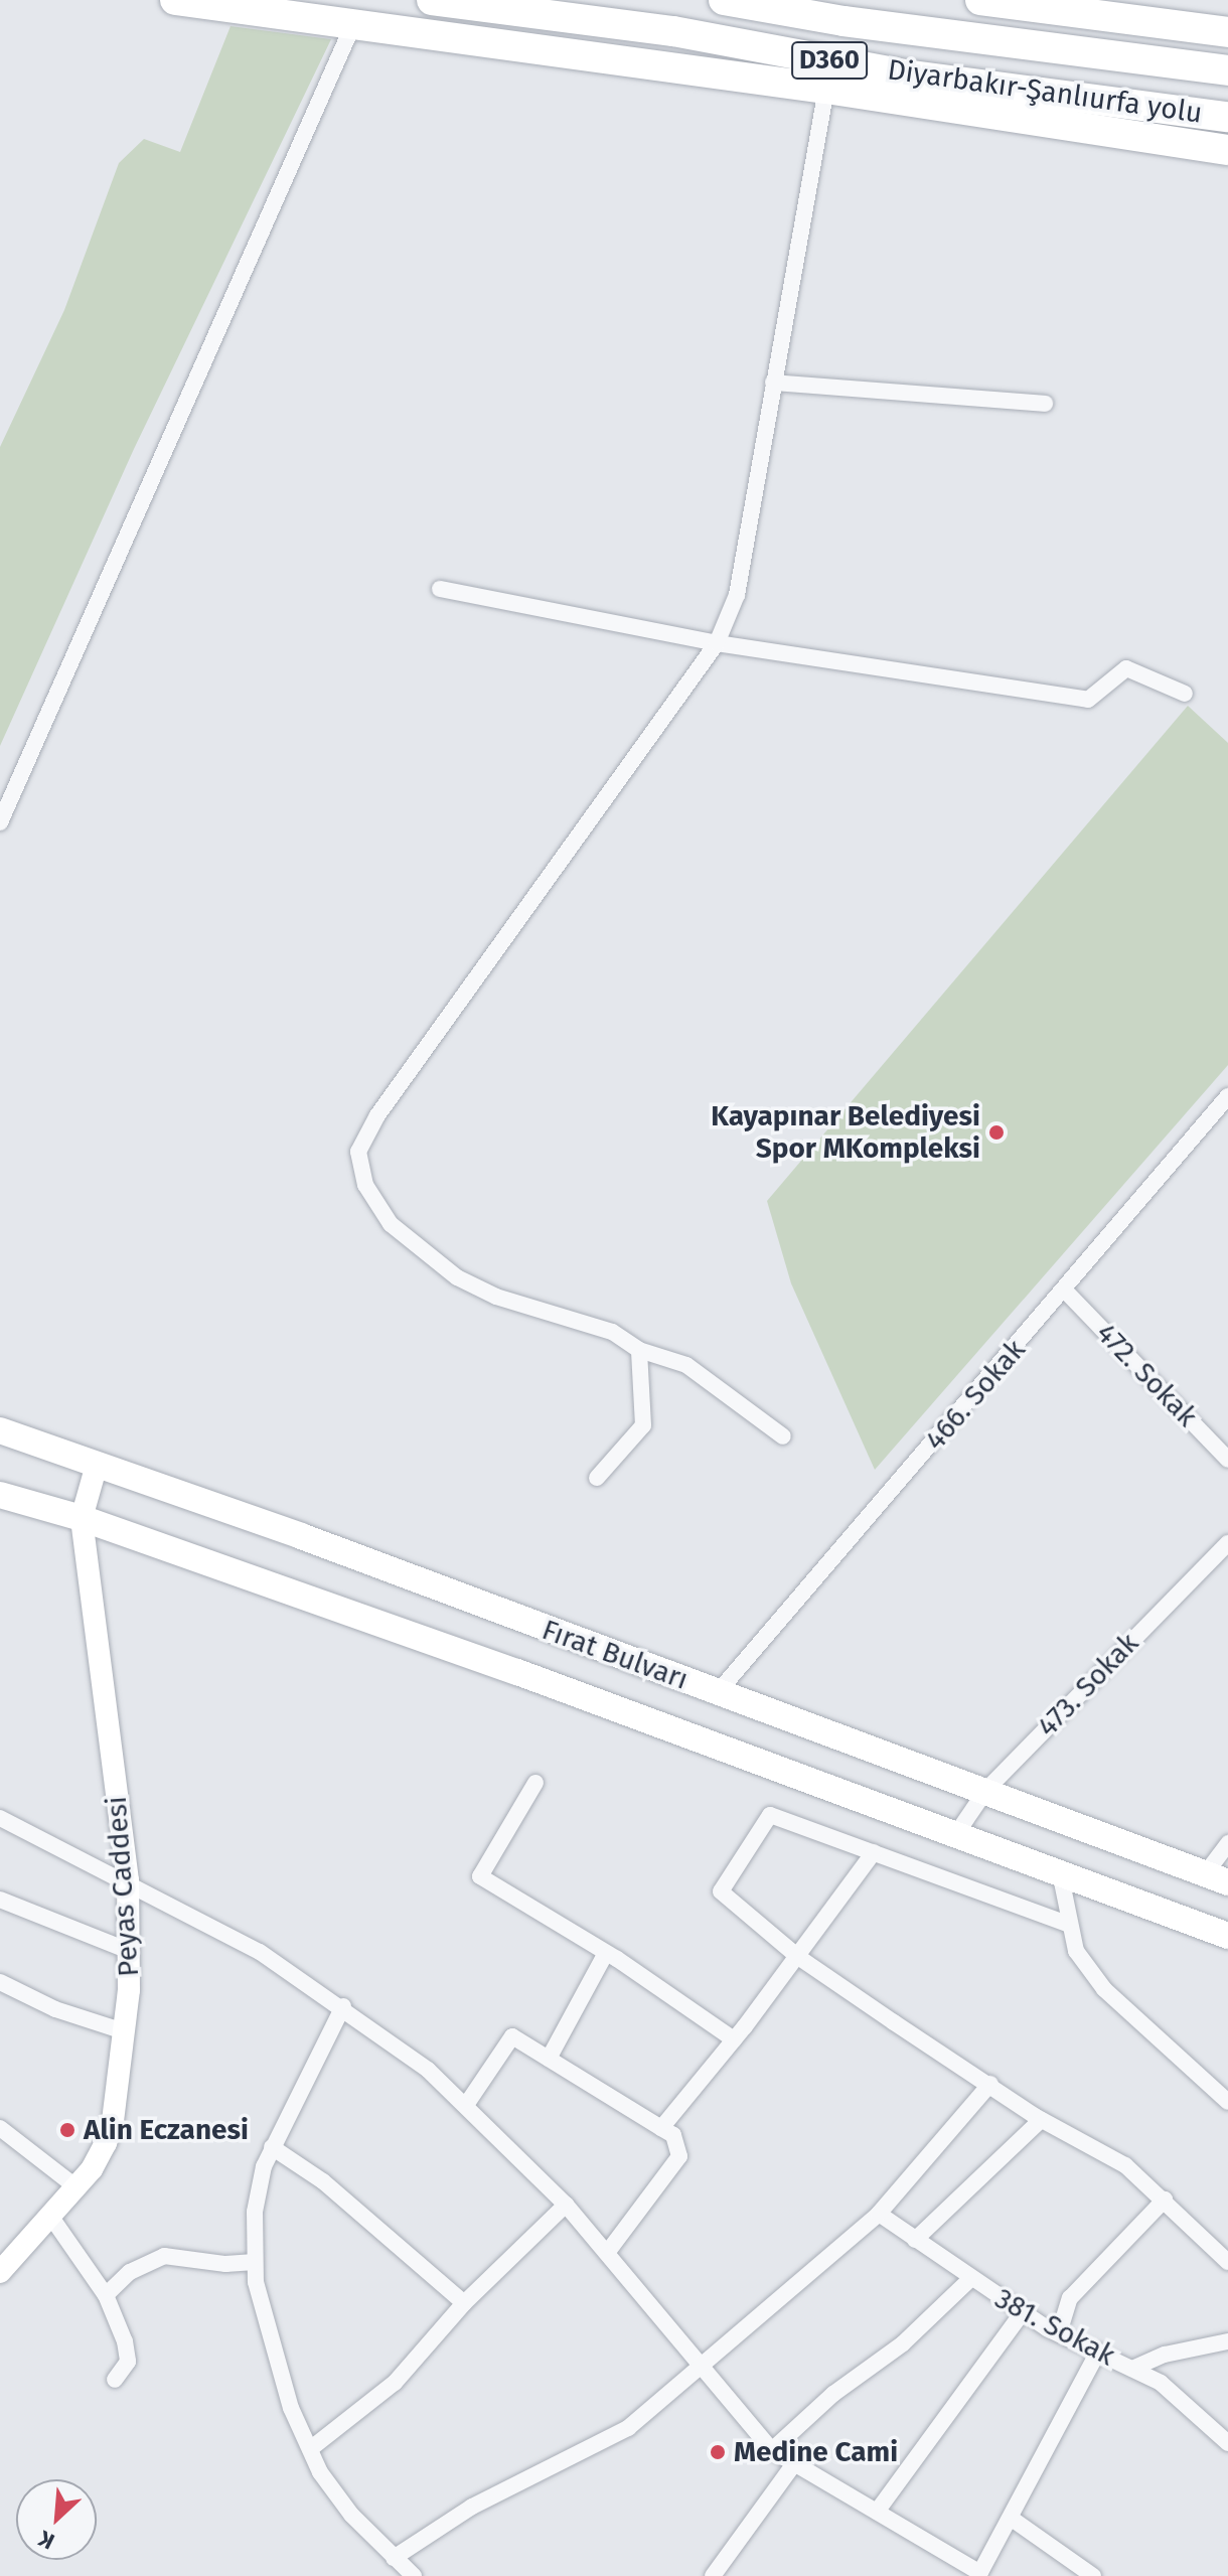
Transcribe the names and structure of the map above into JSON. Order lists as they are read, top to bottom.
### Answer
{
  "streets": {
    "highway": ["D360", "Diyarbakır-Şanlıurfa yolu"],
    "main road": ["Fırat Bulvarı"],
    "street": [
      "472. Sokak",
      "466. Sokak",
      "473. Sokak",
      "Peyas Caddesi",
      "381. Sokak"
    ]
  },
  "crossings": [
    ["472. Sokak", "466. Sokak"],
    ["466. Sokak", "Fırat Bulvarı"],
    ["Fırat Bulvarı", "473. Sokak"],
    ["Fırat Bulvarı", "Peyas Caddesi"]
  ],
  "places": ["Kayapınar Belediyesi Spor MKompleksi", "Alin Eczanesi", "Medine Cami"],
  "north": "bottom left"
}
